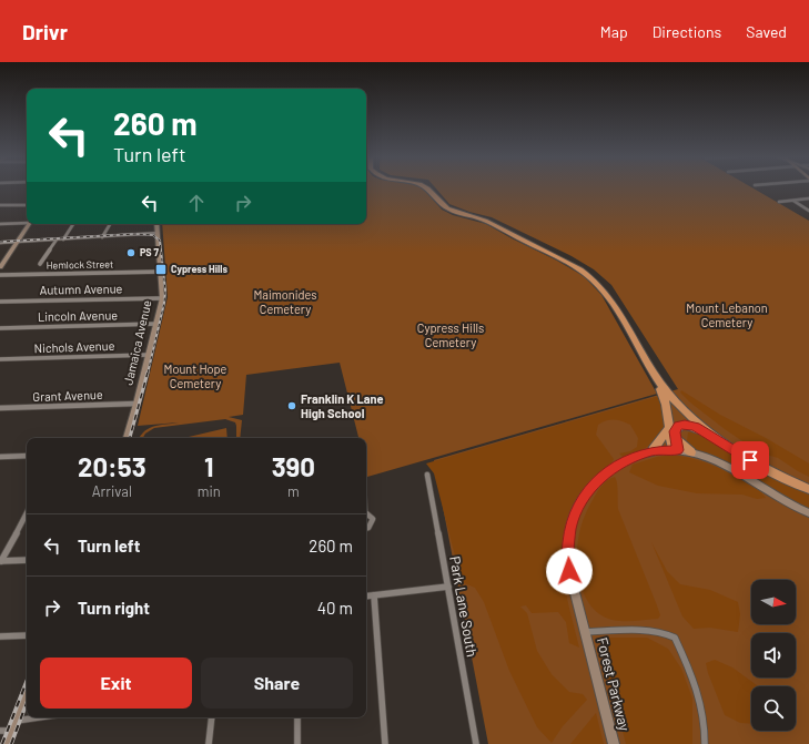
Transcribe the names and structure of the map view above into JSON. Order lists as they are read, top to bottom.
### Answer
{
  "streets": {
    "main road": ["Jamaica Avenue", "Forest Parkway"],
    "street": [
      "Hemlock Street",
      "Autumn Avenue",
      "Lincoln Avenue",
      "Nichols Avenue",
      "Grant Avenue",
      "Park Lane South"
    ]
  },
  "crossings": [
    ["Hemlock Street", "Jamaica Avenue"],
    ["Autumn Avenue", "Jamaica Avenue"],
    ["Lincoln Avenue", "Jamaica Avenue"],
    ["Jamaica Avenue", "Nichols Avenue"],
    ["Jamaica Avenue", "Grant Avenue"]
  ],
  "parks": [
    "Maimonides Cemetery",
    "Mount Lebanon Cemetery",
    "Cypress Hills Cemetery",
    "Mount Hope Cemetery"
  ],
  "places": {
    "other": ["PS 7", "Franklin K Lane High School"],
    "transit": ["Cypress Hills"]
  },
  "north": "right",
  "page": {
    "header": "Drivr",
    "nav": ["Map", "Directions", "Saved"],
    "turn": ["260 m", "Turn left"],
    "eta": [
      "20:53",
      "Arrival",
      "1",
      "min",
      "390",
      "m"
    ],
    "list": [
      {
        "name": "Turn left",
        "value": "260 m"
      },
      {
        "name": "Turn right",
        "value": "40 m"
      }
    ],
    "buttons": ["Exit", "Share"]
  }
}
